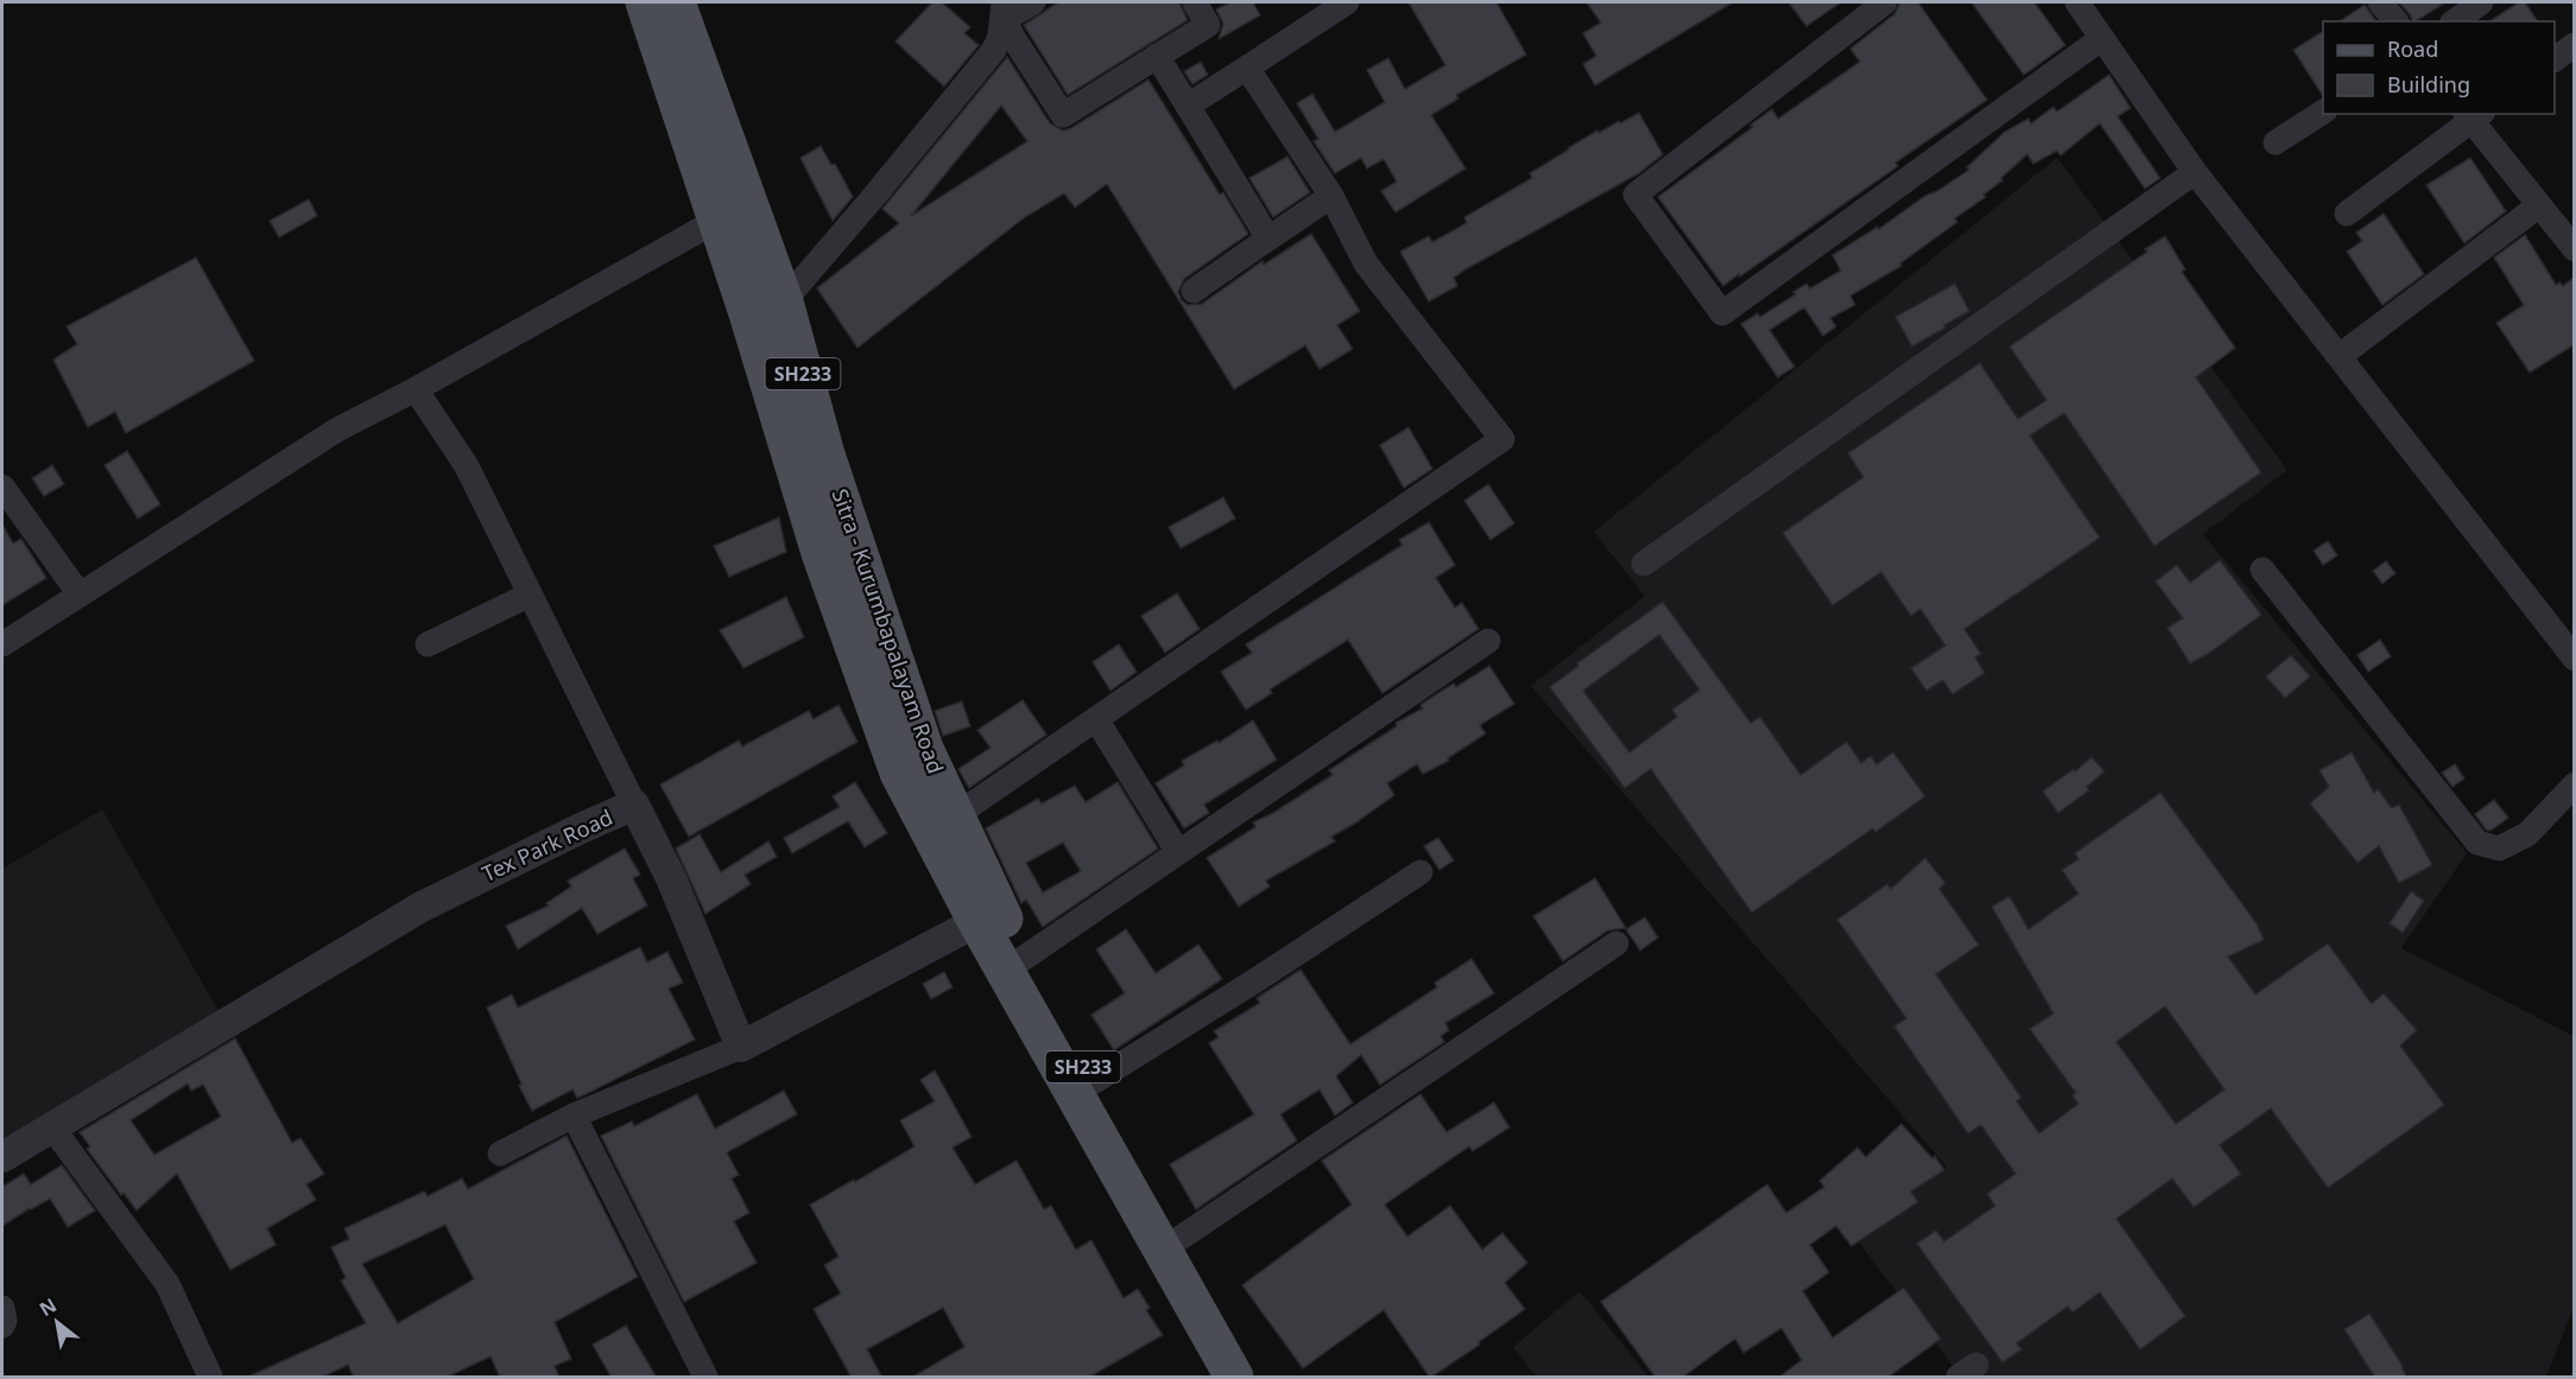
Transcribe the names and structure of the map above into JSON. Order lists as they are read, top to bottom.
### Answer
{
  "streets": {
    "main road": ["SH233", "Sitra - Kurumbapalayam Road"],
    "street": ["Tex Park Road"]
  },
  "legend": ["Road", "Building"],
  "north": "top left"
}
